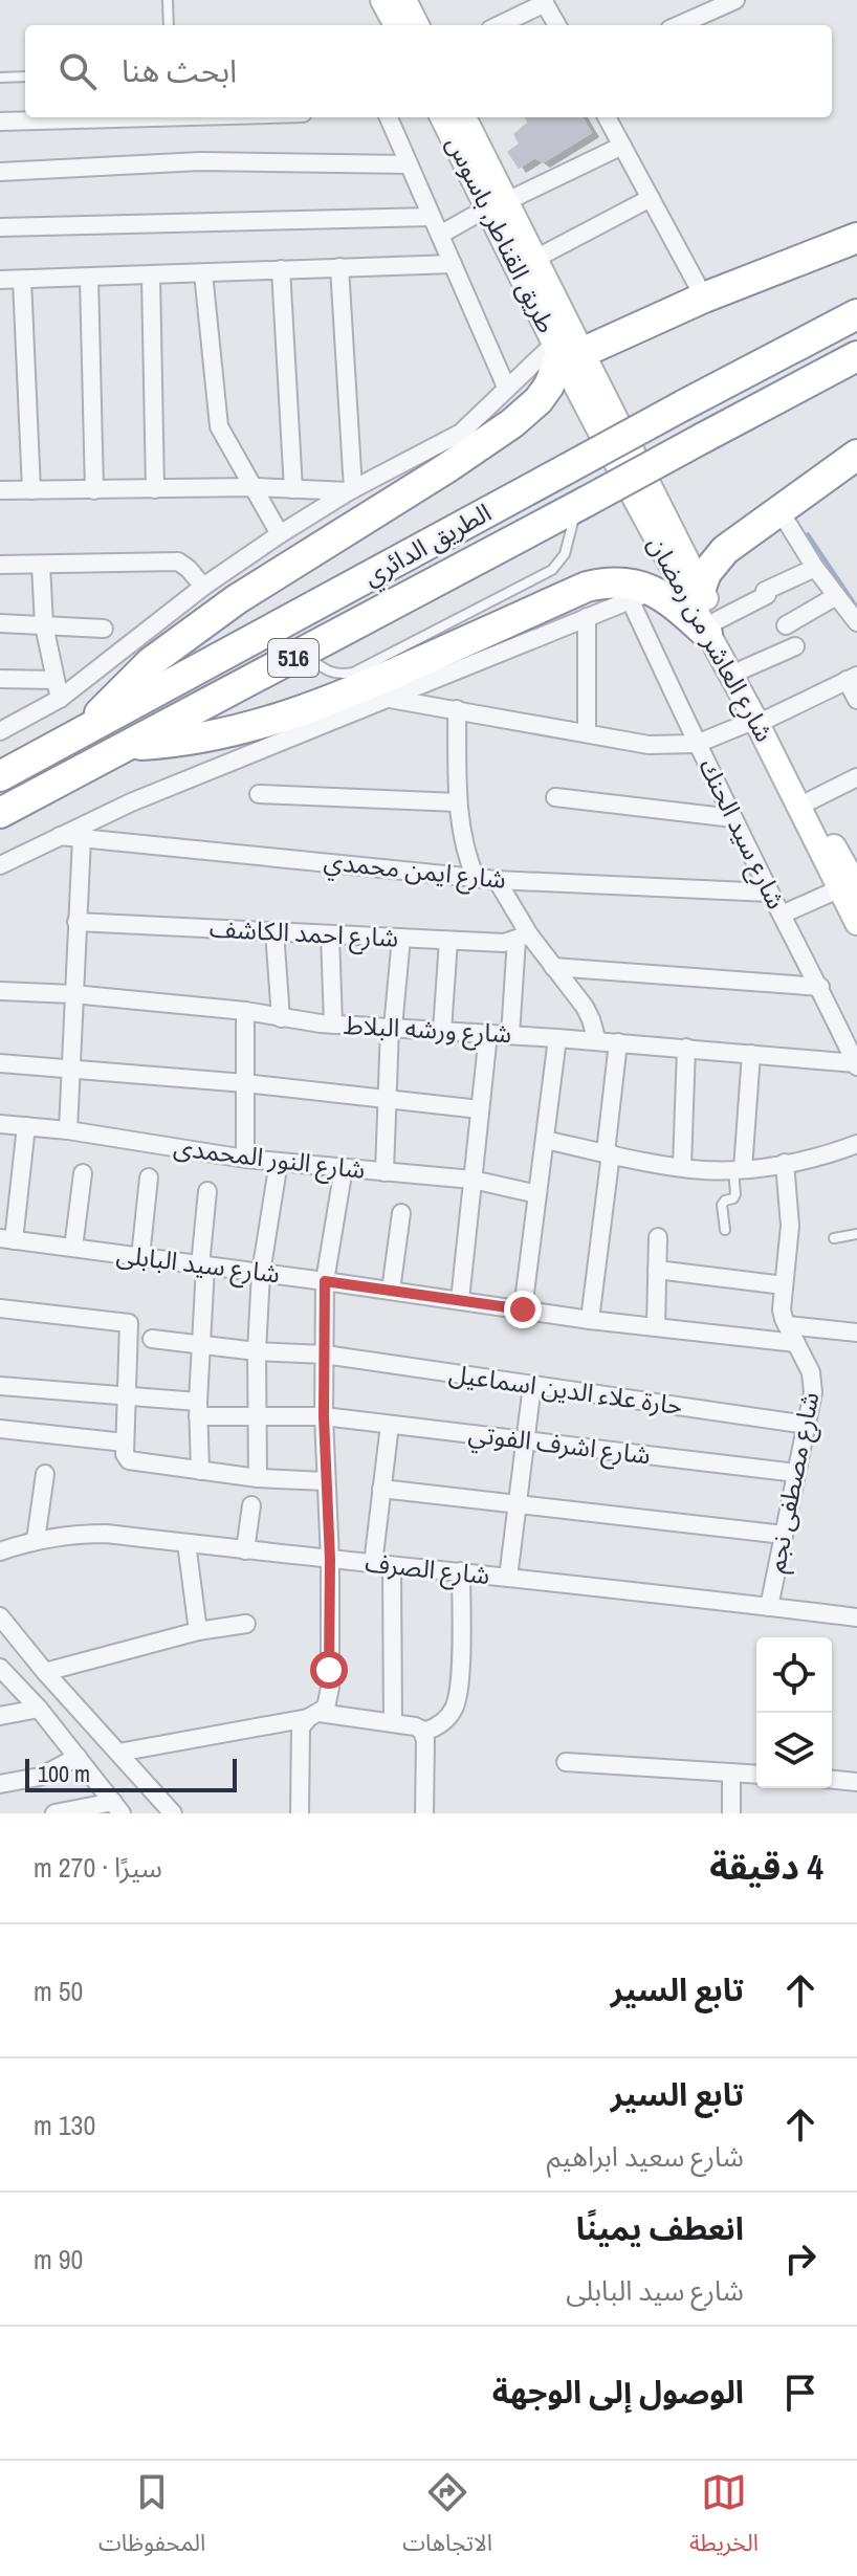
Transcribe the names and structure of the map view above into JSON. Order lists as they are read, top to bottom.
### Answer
{
  "streets": {
    "highway": ["الطريق الدائري", "516"],
    "main road": ["طريق القناطر, باسوس", "شارع العاشر من رمضان"],
    "street": [
      "شارع سيد الحنك",
      "شارع ايمن محمدي",
      "شارع احمد الكاشف",
      "شارع ورشه البلاط",
      "شارع النور المحمدى",
      "شارع سيد البابلى",
      "حارة علاء الدين اسماعيل",
      "شارع اشرف الفوتي",
      "شارع مصطفى نجم",
      "شارع الصرف"
    ]
  },
  "crossings": [
    ["طريق القناطر, باسوس", "شارع العاشر من رمضان"],
    ["شارع سيد الحنك", "شارع ايمن محمدي"],
    ["شارع سيد الحنك", "شارع ورشه البلاط"],
    ["شارع سيد البابلى", "شارع مصطفى نجم"],
    ["حارة علاء الدين اسماعيل", "شارع مصطفى نجم"],
    ["شارع اشرف الفوتي", "شارع مصطفى نجم"],
    ["شارع مصطفى نجم", "شارع الصرف"]
  ],
  "scale_bar": "100 m",
  "page": {
    "search": "ابحث هنا",
    "scale": "100 m",
    "heading": ["4 دقيقة", "سيرًا · 270 m"],
    "list": [
      ["تابع السير", "50 m"],
      ["تابع السير", "شارع سعيد ابراهيم", "130 m"],
      ["انعطف يمينًا", "شارع سيد البابلى", "90 m"],
      "الوصول إلى الوجهة"
    ],
    "nav": ["الخريطة", "الاتجاهات", "المحفوظات"]
  }
}
